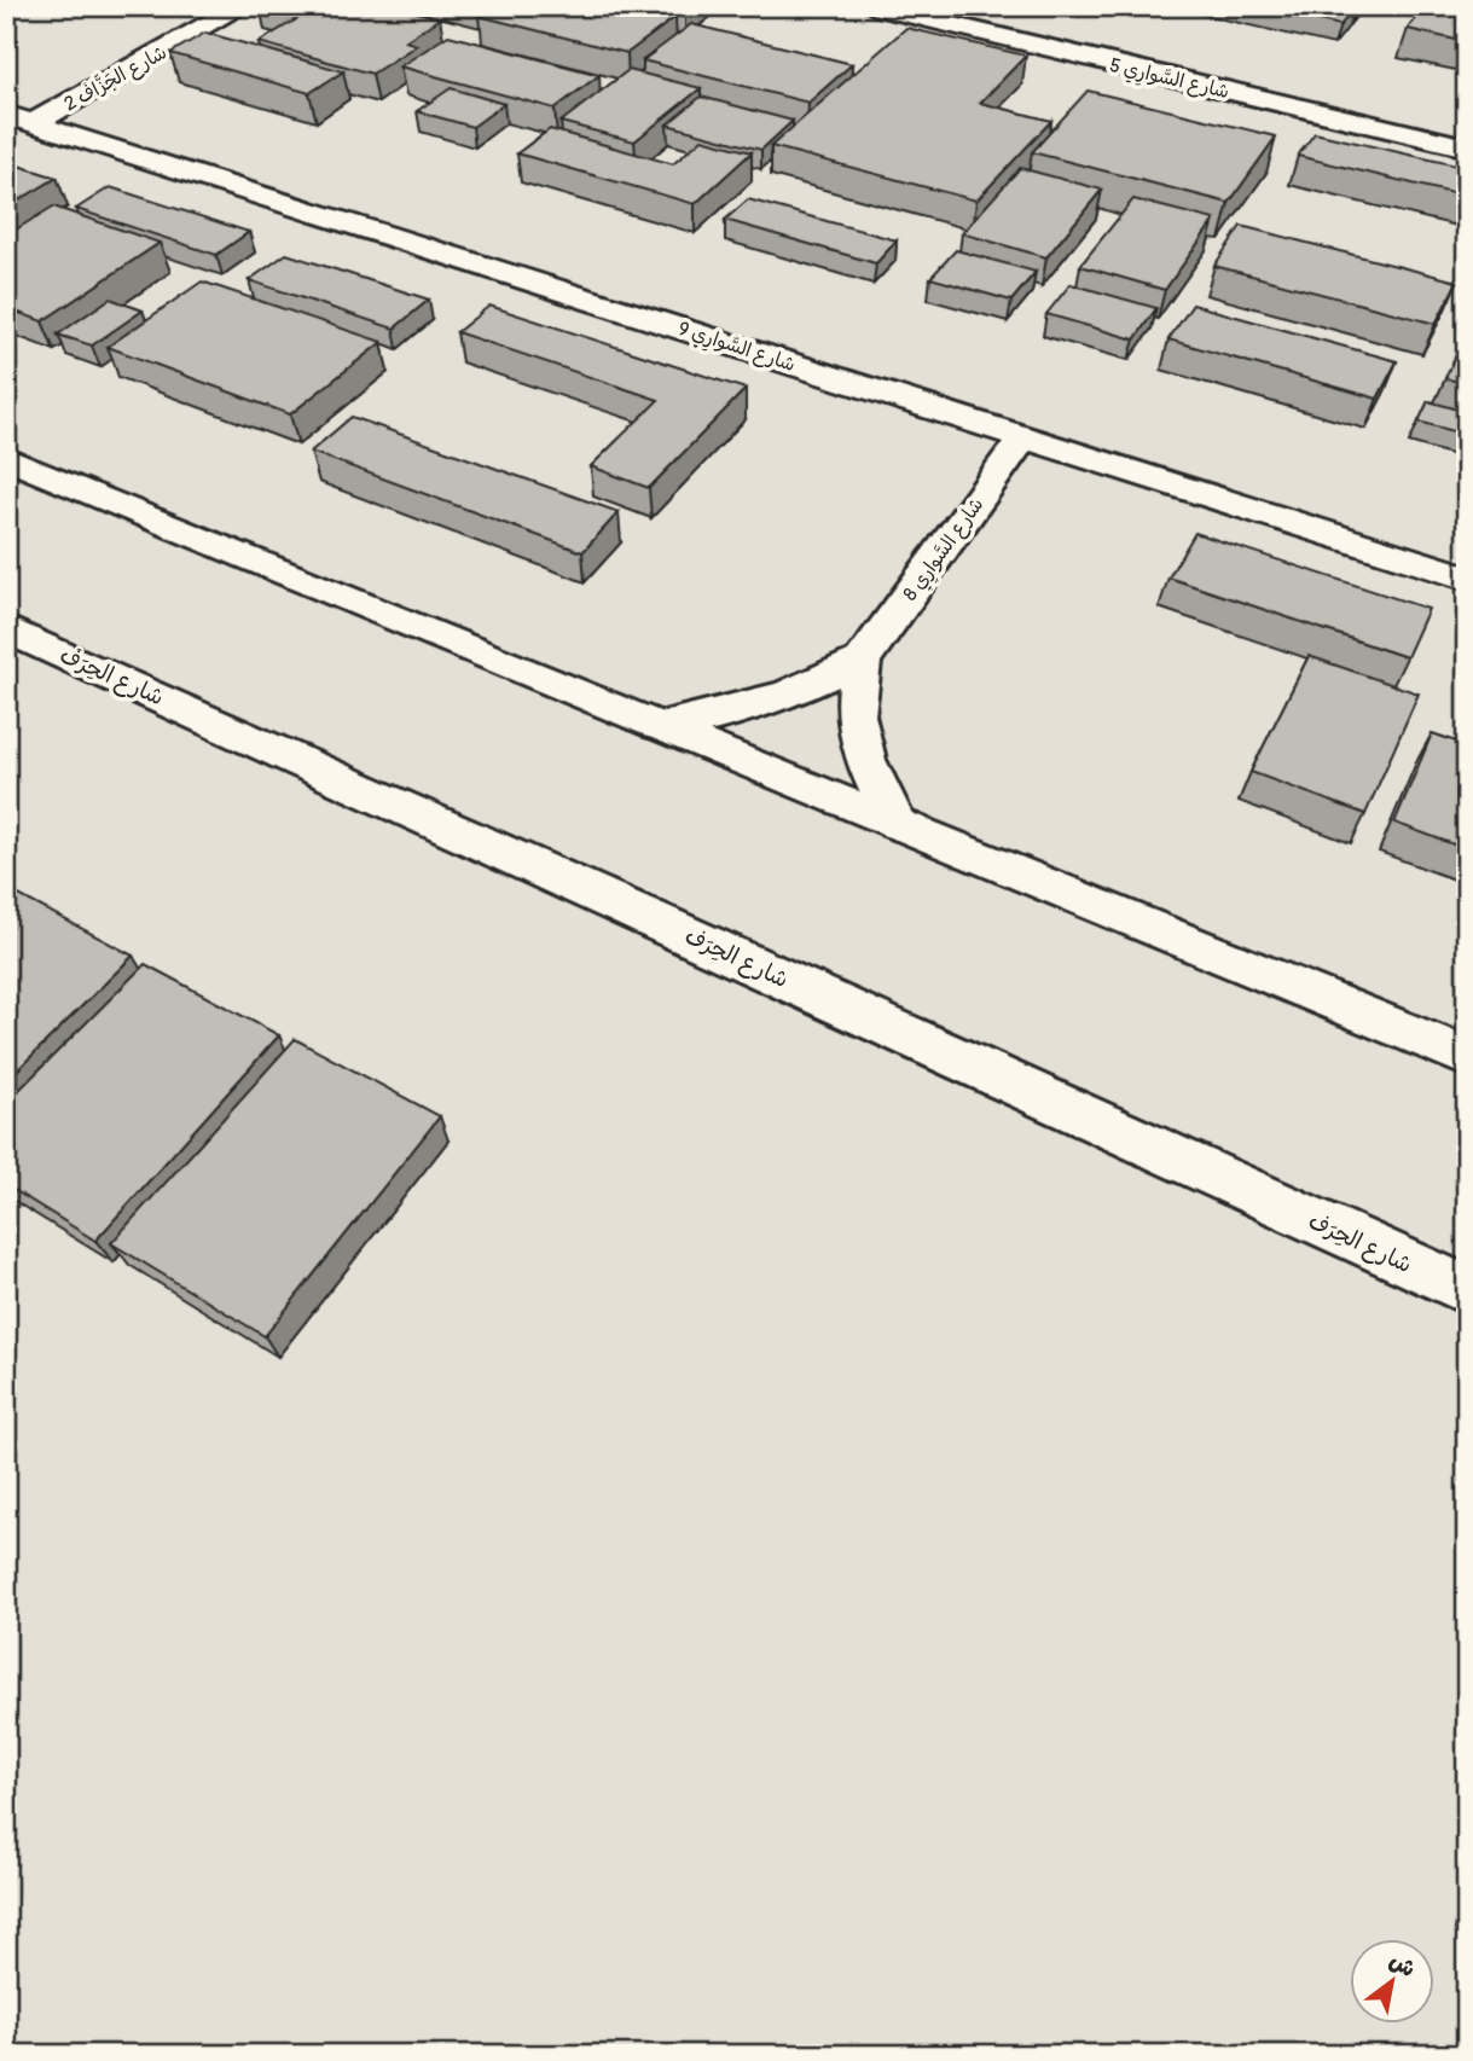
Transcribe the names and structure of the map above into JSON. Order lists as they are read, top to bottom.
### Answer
{
  "streets": {
    "street": [
      "شارع الجَزَّاف 2",
      "شارع السَّوارِي 5",
      "شارع السَّوارِي 9",
      "شارع السَّوارِي 8",
      "شارع الحِرَف"
    ]
  },
  "crossings": [
    ["شارع الجَزَّاف 2", "شارع السَّوارِي 9"],
    ["شارع السَّوارِي 9", "شارع السَّوارِي 8"]
  ],
  "north": "top right"
}
